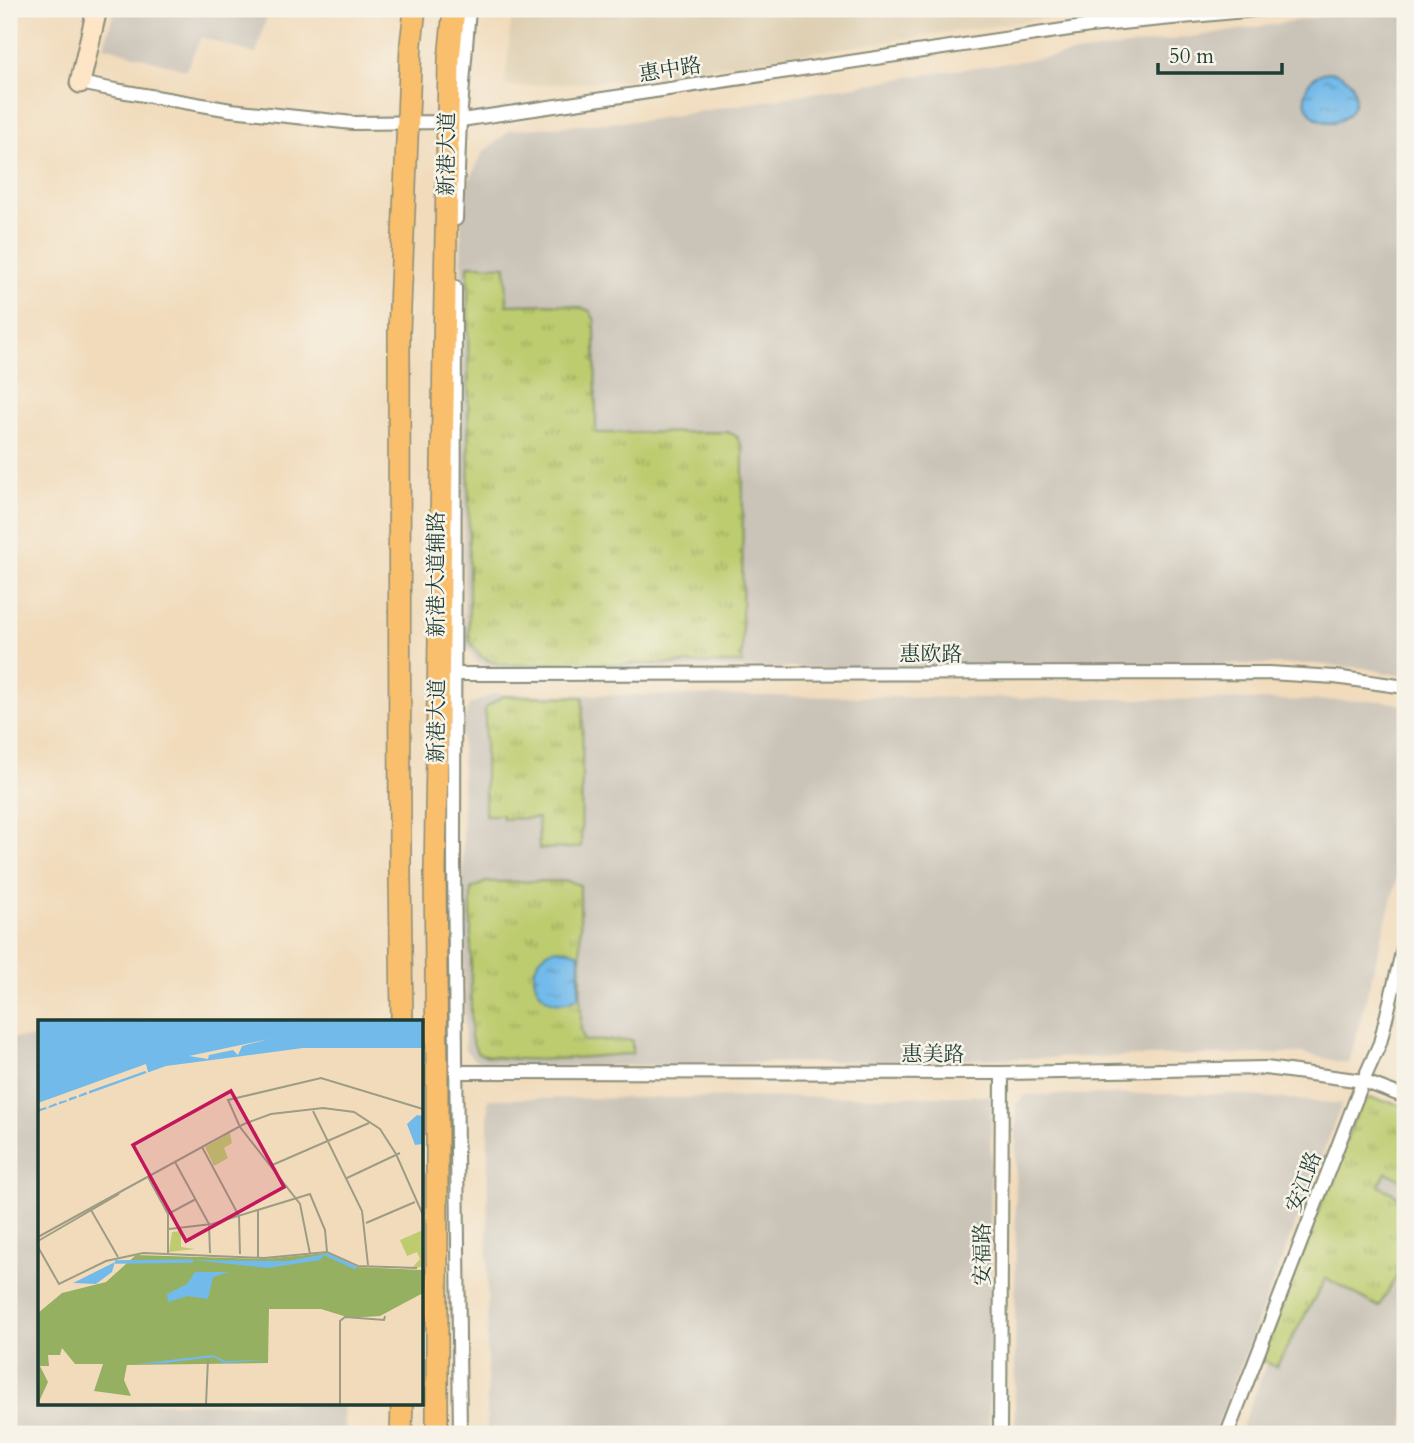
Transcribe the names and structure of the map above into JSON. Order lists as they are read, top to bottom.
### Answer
{
  "streets": {
    "main road": ["新港大道"],
    "street": [
      "惠中路",
      "新港大道辅路",
      "惠欧路",
      "惠美路",
      "安江路",
      "安福路"
    ]
  },
  "crossings": [
    ["惠中路", "新港大道"],
    ["惠中路", "新港大道辅路"],
    ["新港大道", "新港大道辅路"],
    ["新港大道辅路", "惠欧路"],
    ["新港大道辅路", "惠美路"],
    ["惠美路", "安江路"],
    ["惠美路", "安福路"]
  ],
  "scale_bar": "50 m"
}
